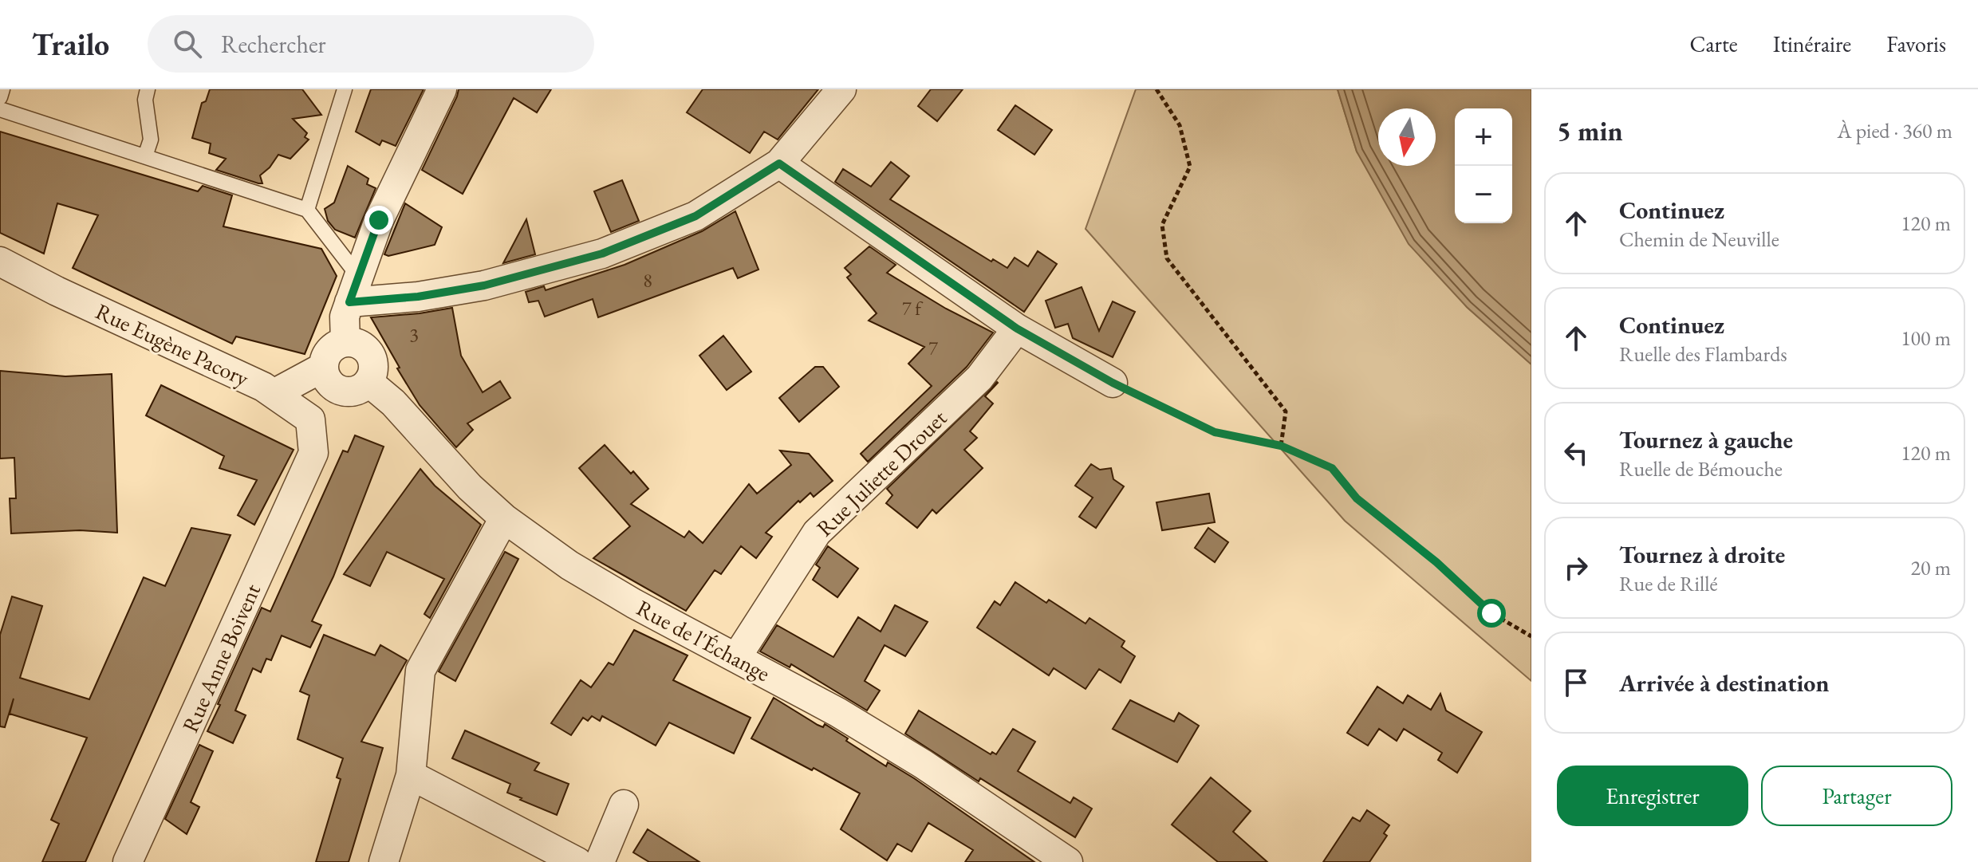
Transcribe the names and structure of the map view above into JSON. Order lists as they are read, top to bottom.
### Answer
{
  "streets": {
    "street": [
      "Rue Eugène Pacory",
      "Rue Juliette Drouet",
      "Rue de l'Échange",
      "Rue Anne Boivent"
    ]
  },
  "crossings": [
    ["Rue Eugène Pacory", "Rue Anne Boivent"],
    ["Rue Juliette Drouet", "Rue de l'Échange"]
  ],
  "house_numbers": [
    "8",
    "7 f",
    "3",
    "7"
  ],
  "north": "bottom",
  "page": {
    "header": "Trailo",
    "search": "Rechercher",
    "nav": ["Carte", "Itinéraire", "Favoris"],
    "heading": ["5 min", "À pied · 360 m"],
    "map_buttons": ["+", "−"],
    "list": [
      ["Continuez", "Chemin de Neuville", "120 m"],
      ["Continuez", "Ruelle des Flambards", "100 m"],
      ["Tournez à gauche", "Ruelle de Bémouche", "120 m"],
      ["Tournez à droite", "Rue de Rillé", "20 m"],
      "Arrivée à destination"
    ],
    "buttons": ["Enregistrer", "Partager"]
  }
}
